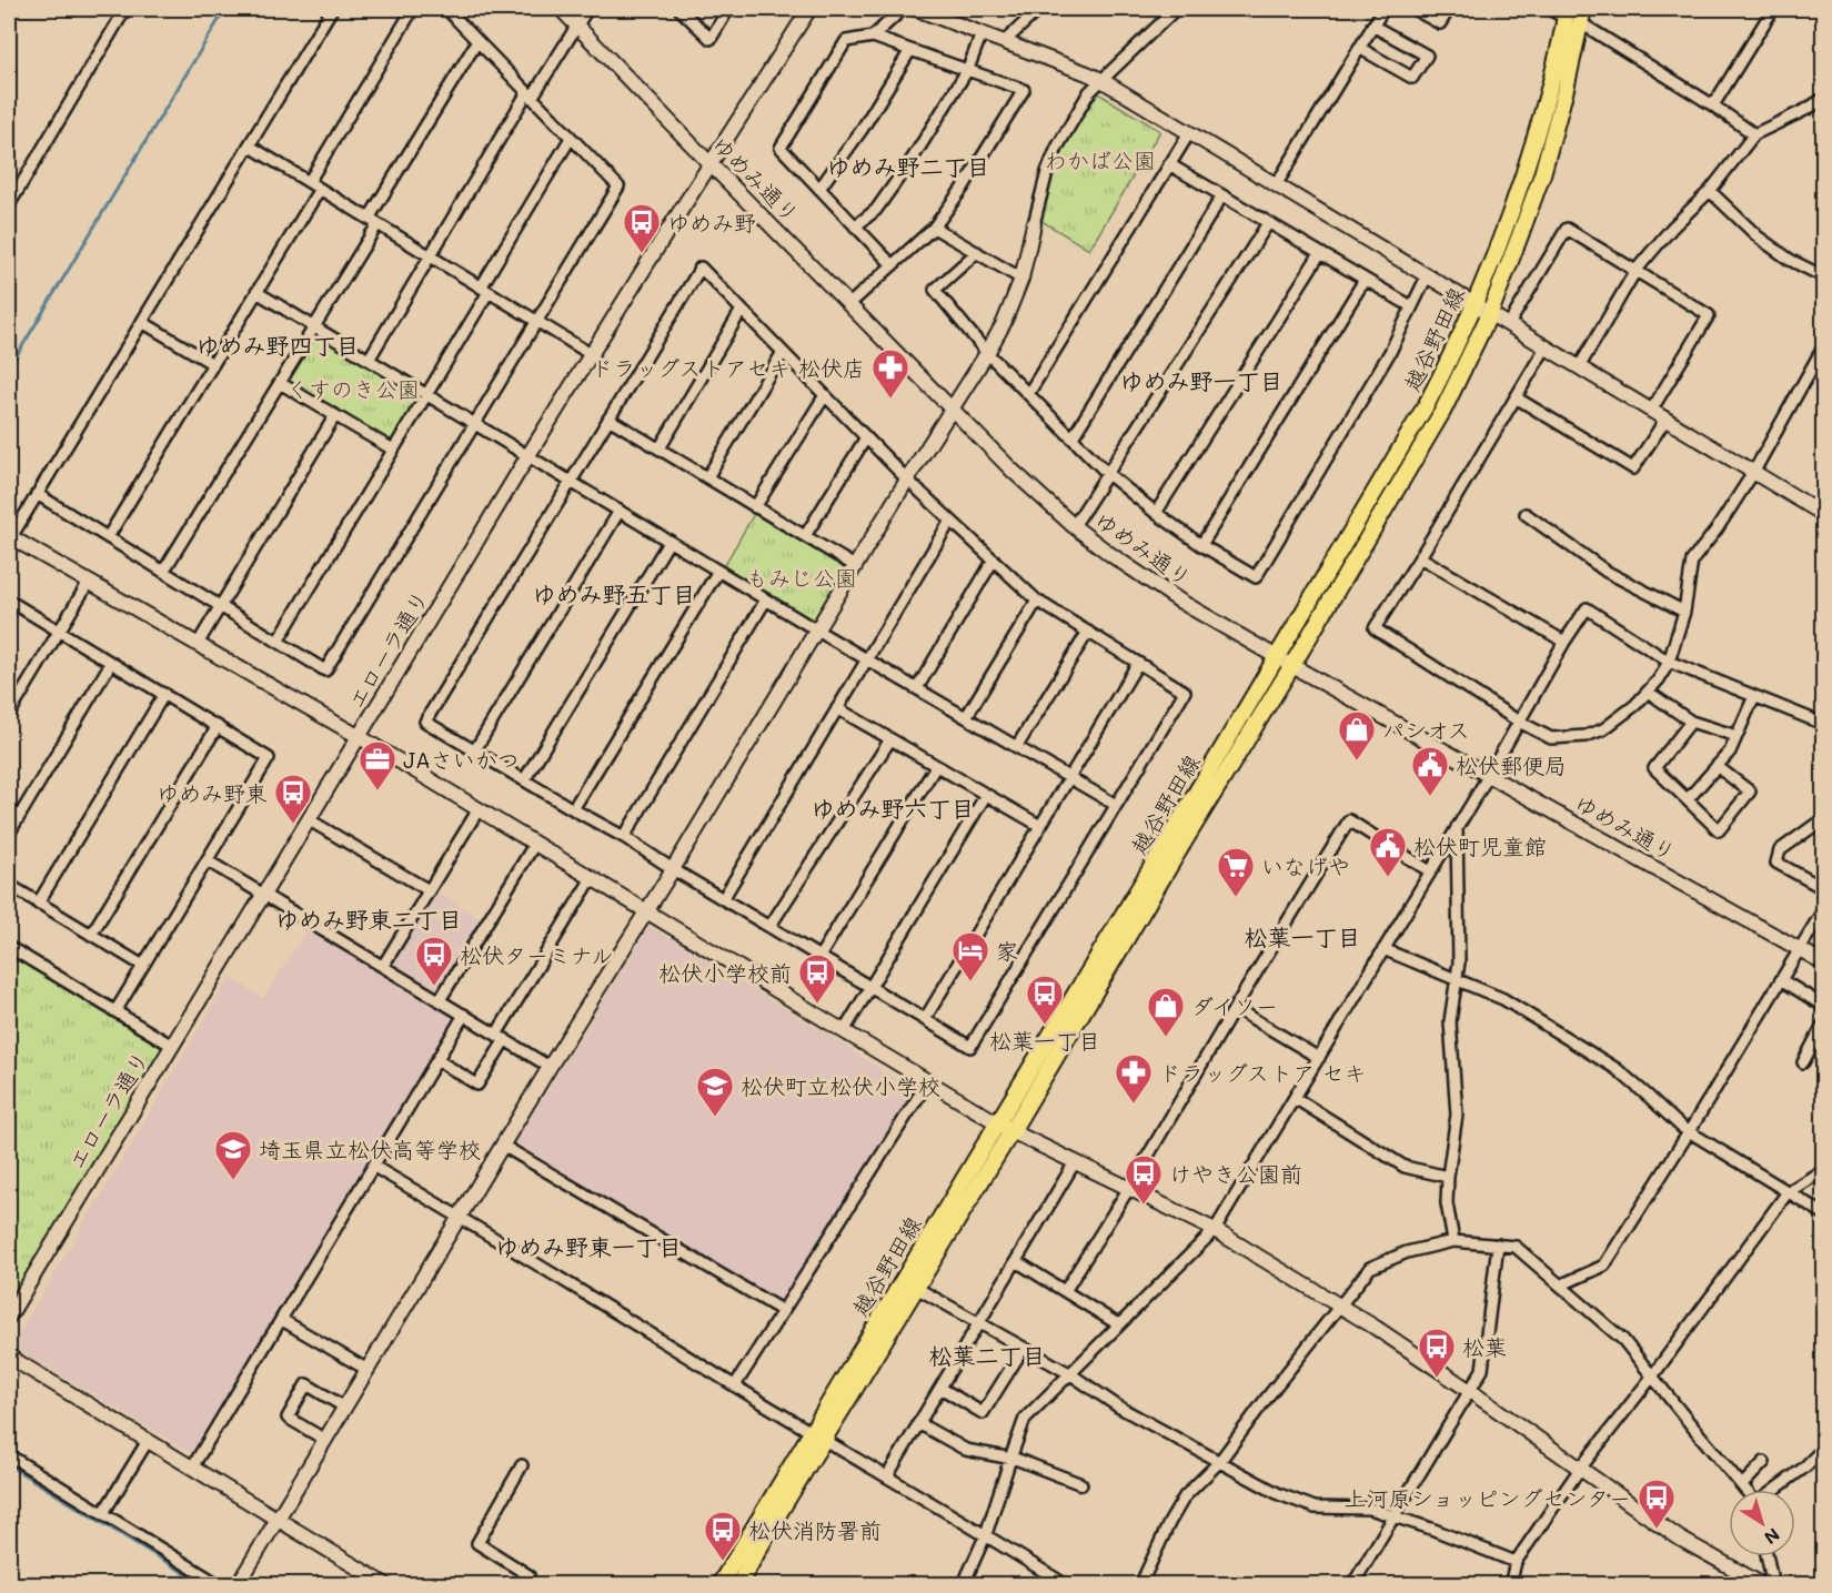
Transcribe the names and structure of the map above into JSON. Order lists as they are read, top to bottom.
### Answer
{
  "streets": {
    "main road": ["越谷野田線"],
    "street": ["ゆめみ通り", "エローラ通り"]
  },
  "crossings": [
    ["ゆめみ通り", "越谷野田線"],
    ["ゆめみ通り", "エローラ通り"]
  ],
  "districts": [
    "ゆめみ野二丁目",
    "ゆめみ野四丁目",
    "ゆめみ野一丁目",
    "ゆめみ野五丁目",
    "ゆめみ野六丁目",
    "ゆめみ野東二丁目",
    "松葉一丁目",
    "ゆめみ野東一丁目",
    "松葉二丁目"
  ],
  "parks": ["わかば公園", "くすのき公園", "もみじ公園"],
  "places": {
    "bus stop": [
      "ゆめみ野",
      "ゆめみ野東",
      "松伏ターミナル",
      "松伏小学校前",
      "松葉一丁目",
      "けやき公園前",
      "松葉",
      "上河原ショッピングセンター",
      "松伏消防署前"
    ],
    "pharmacy": ["ドラッグストアセキ 松伏店", "ドラッグストア セキ"],
    "shop": ["パシオス", "ダイソー"],
    "office": ["JAさいかつ"],
    "public building": ["松伏郵便局", "松伏町児童館"],
    "supermarket": ["いなげや"],
    "hotel": ["家"],
    "school or university": ["松伏町立松伏小学校", "埼玉県立松伏高等学校"]
  },
  "north": "bottom right"
}
